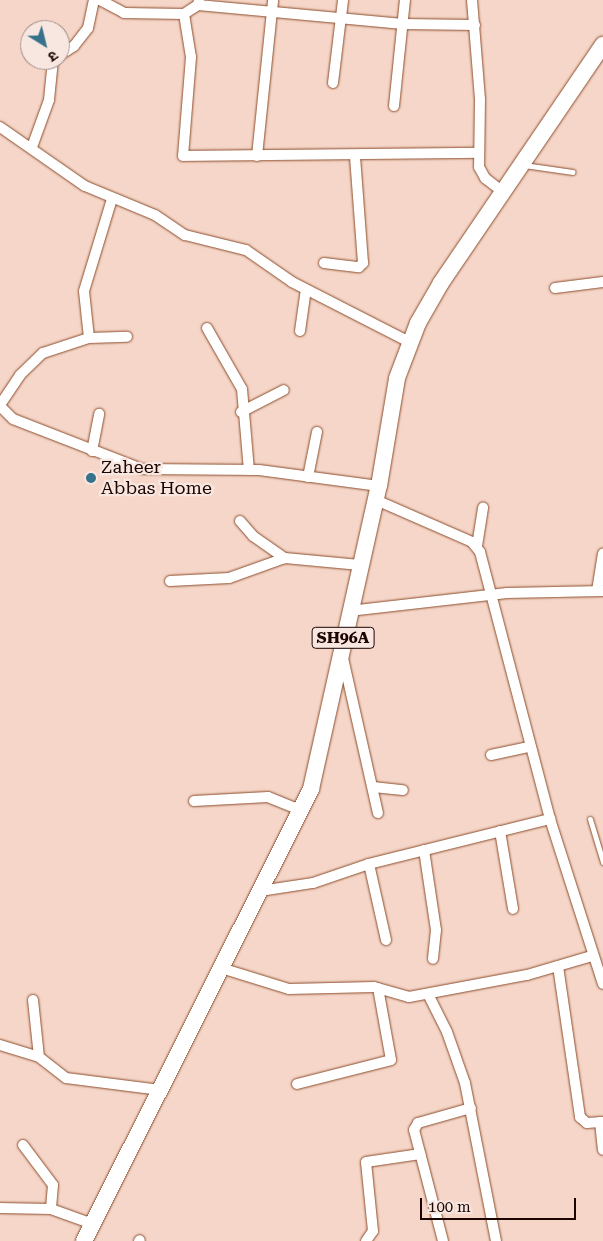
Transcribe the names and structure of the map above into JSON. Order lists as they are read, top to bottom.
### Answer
{
  "streets": {
    "main road": ["SH96A"]
  },
  "places": ["Zaheer Abbas Home"],
  "scale_bar": "100 m",
  "north": "bottom right"
}
